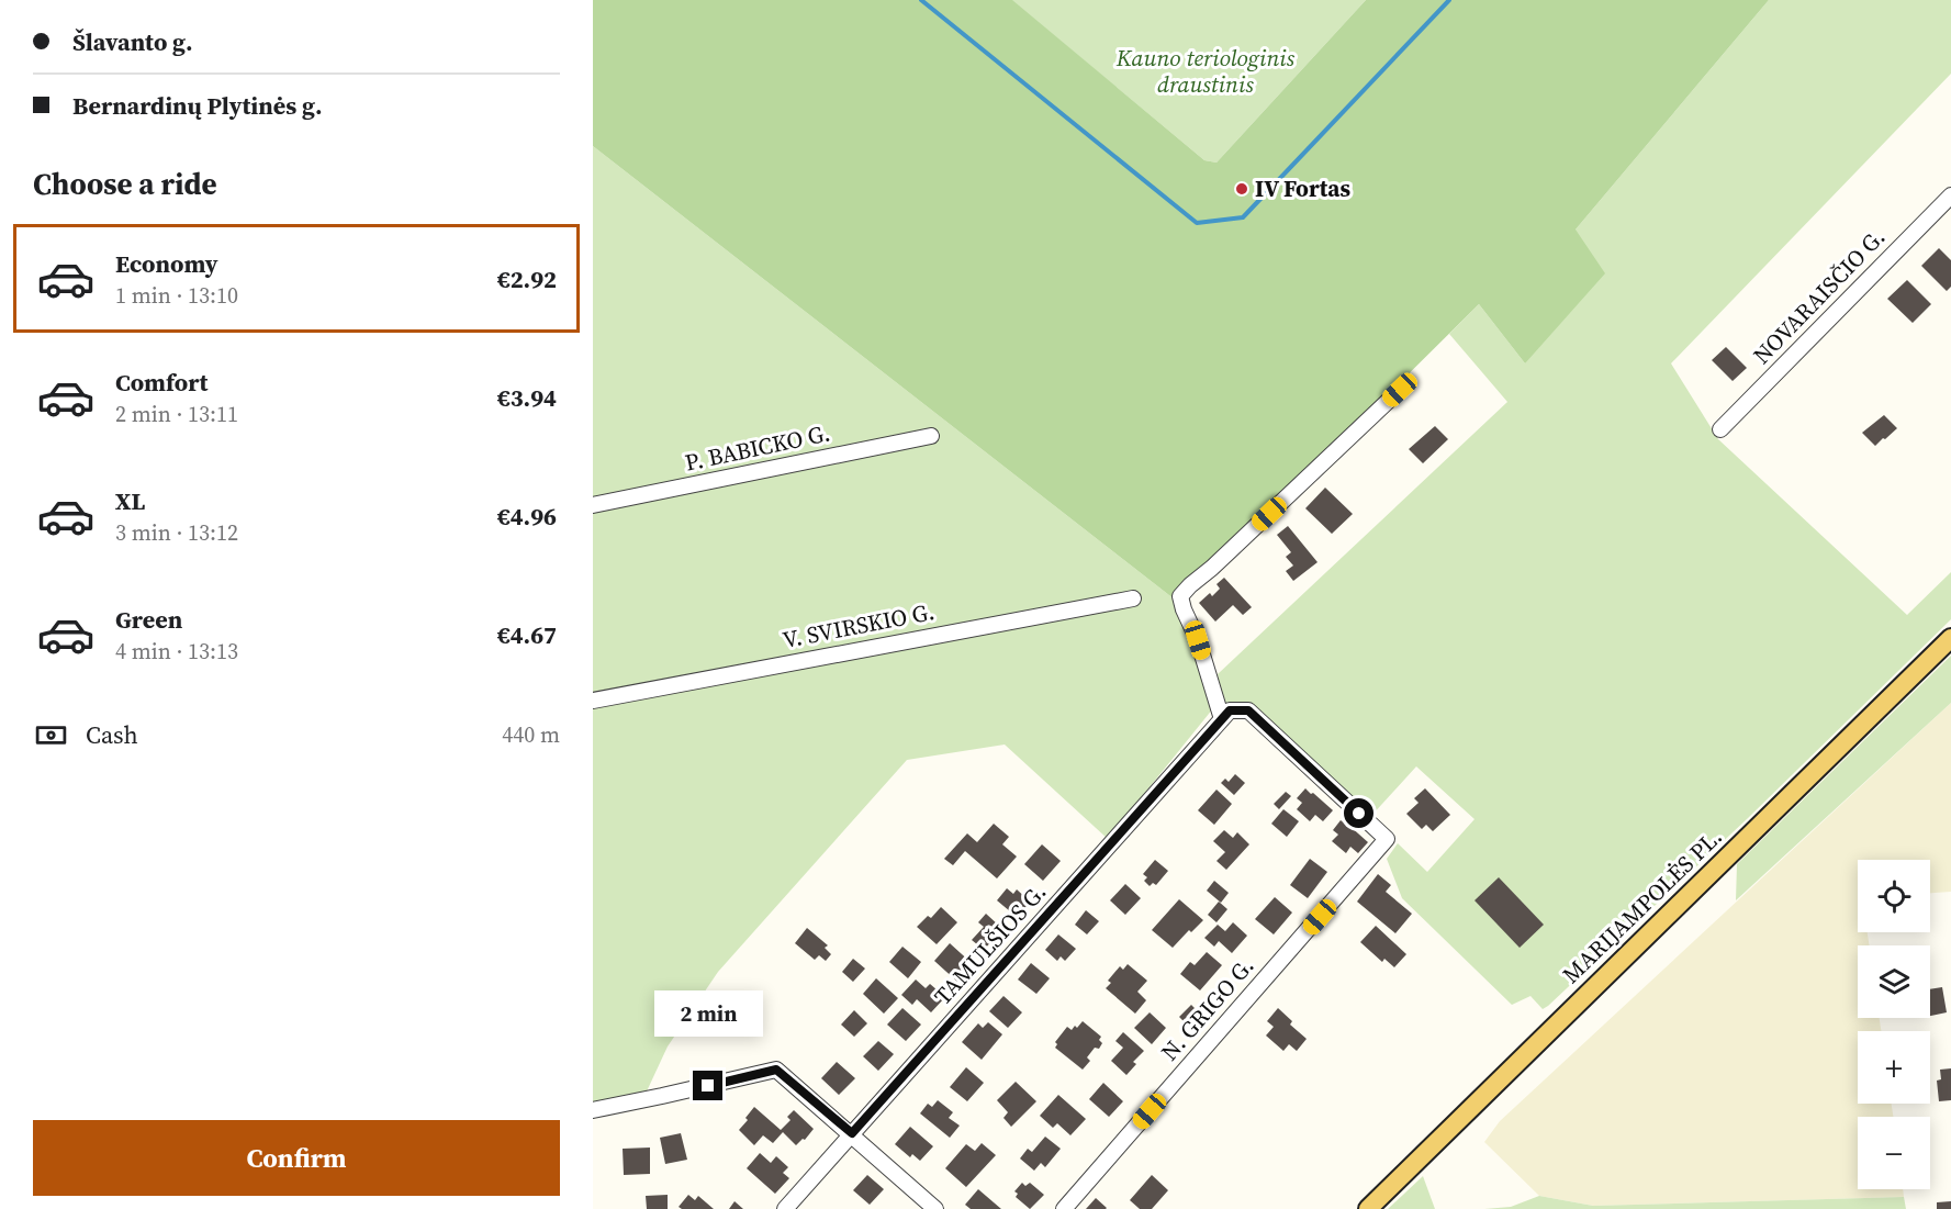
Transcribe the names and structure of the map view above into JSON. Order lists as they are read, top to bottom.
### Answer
{
  "streets": {
    "main road": ["MARIJAMPOLĖS PL."],
    "street": [
      "NOVARAISČIO G.",
      "P. BABICKO G.",
      "V. SVIRSKIO G.",
      "TAMULŠIOS G.",
      "N. GRIGO G."
    ]
  },
  "crossings": [
    ["TAMULŠIOS G.", "N. GRIGO G."]
  ],
  "parks": ["Kauno teriologinis draustinis"],
  "places": ["IV Fortas"],
  "page": {
    "banner": ["Šlavanto g.", "Bernardinų Plytinės g."],
    "heading": "Choose a ride",
    "list": [
      {
        "name": "Economy",
        "note": "1 min · 13:10",
        "value": "€2.92"
      },
      {
        "name": "Comfort",
        "note": "2 min · 13:11",
        "value": "€3.94"
      },
      {
        "name": "XL",
        "note": "3 min · 13:12",
        "value": "€4.96"
      },
      {
        "name": "Green",
        "note": "4 min · 13:13",
        "value": "€4.67"
      }
    ],
    "pay": ["Cash", "440 m"],
    "map_buttons": ["+", "−"],
    "bubble": "2 min",
    "buttons": "Confirm"
  }
}
